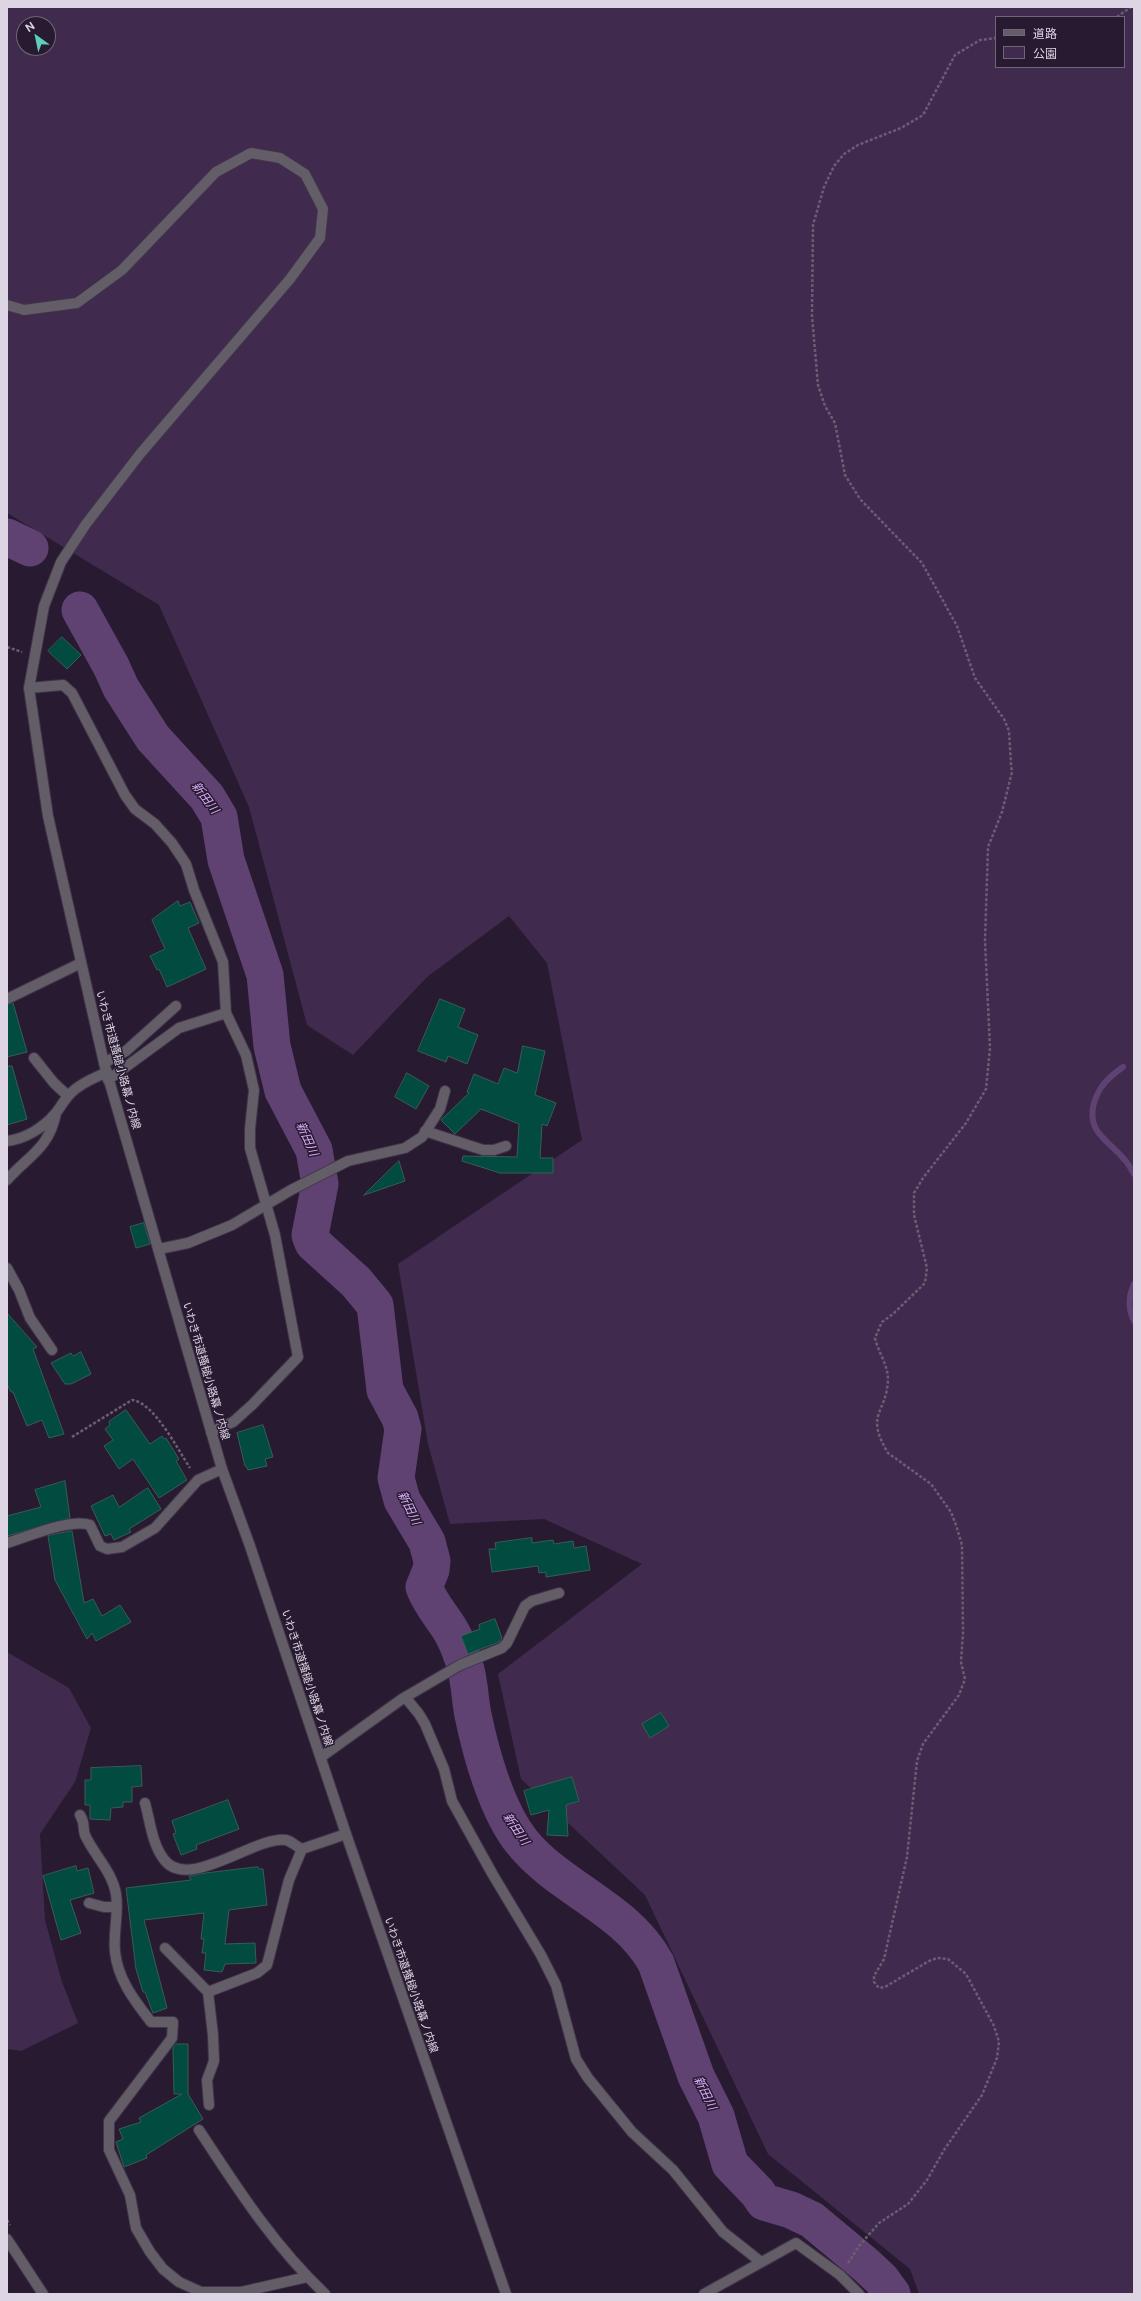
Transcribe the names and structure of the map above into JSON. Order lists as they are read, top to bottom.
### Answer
{
  "streets": {
    "street": ["いわき市道搔槌小路幕ノ内線"]
  },
  "water": ["新田川"],
  "legend": ["道路", "公園"],
  "north": "top left"
}
